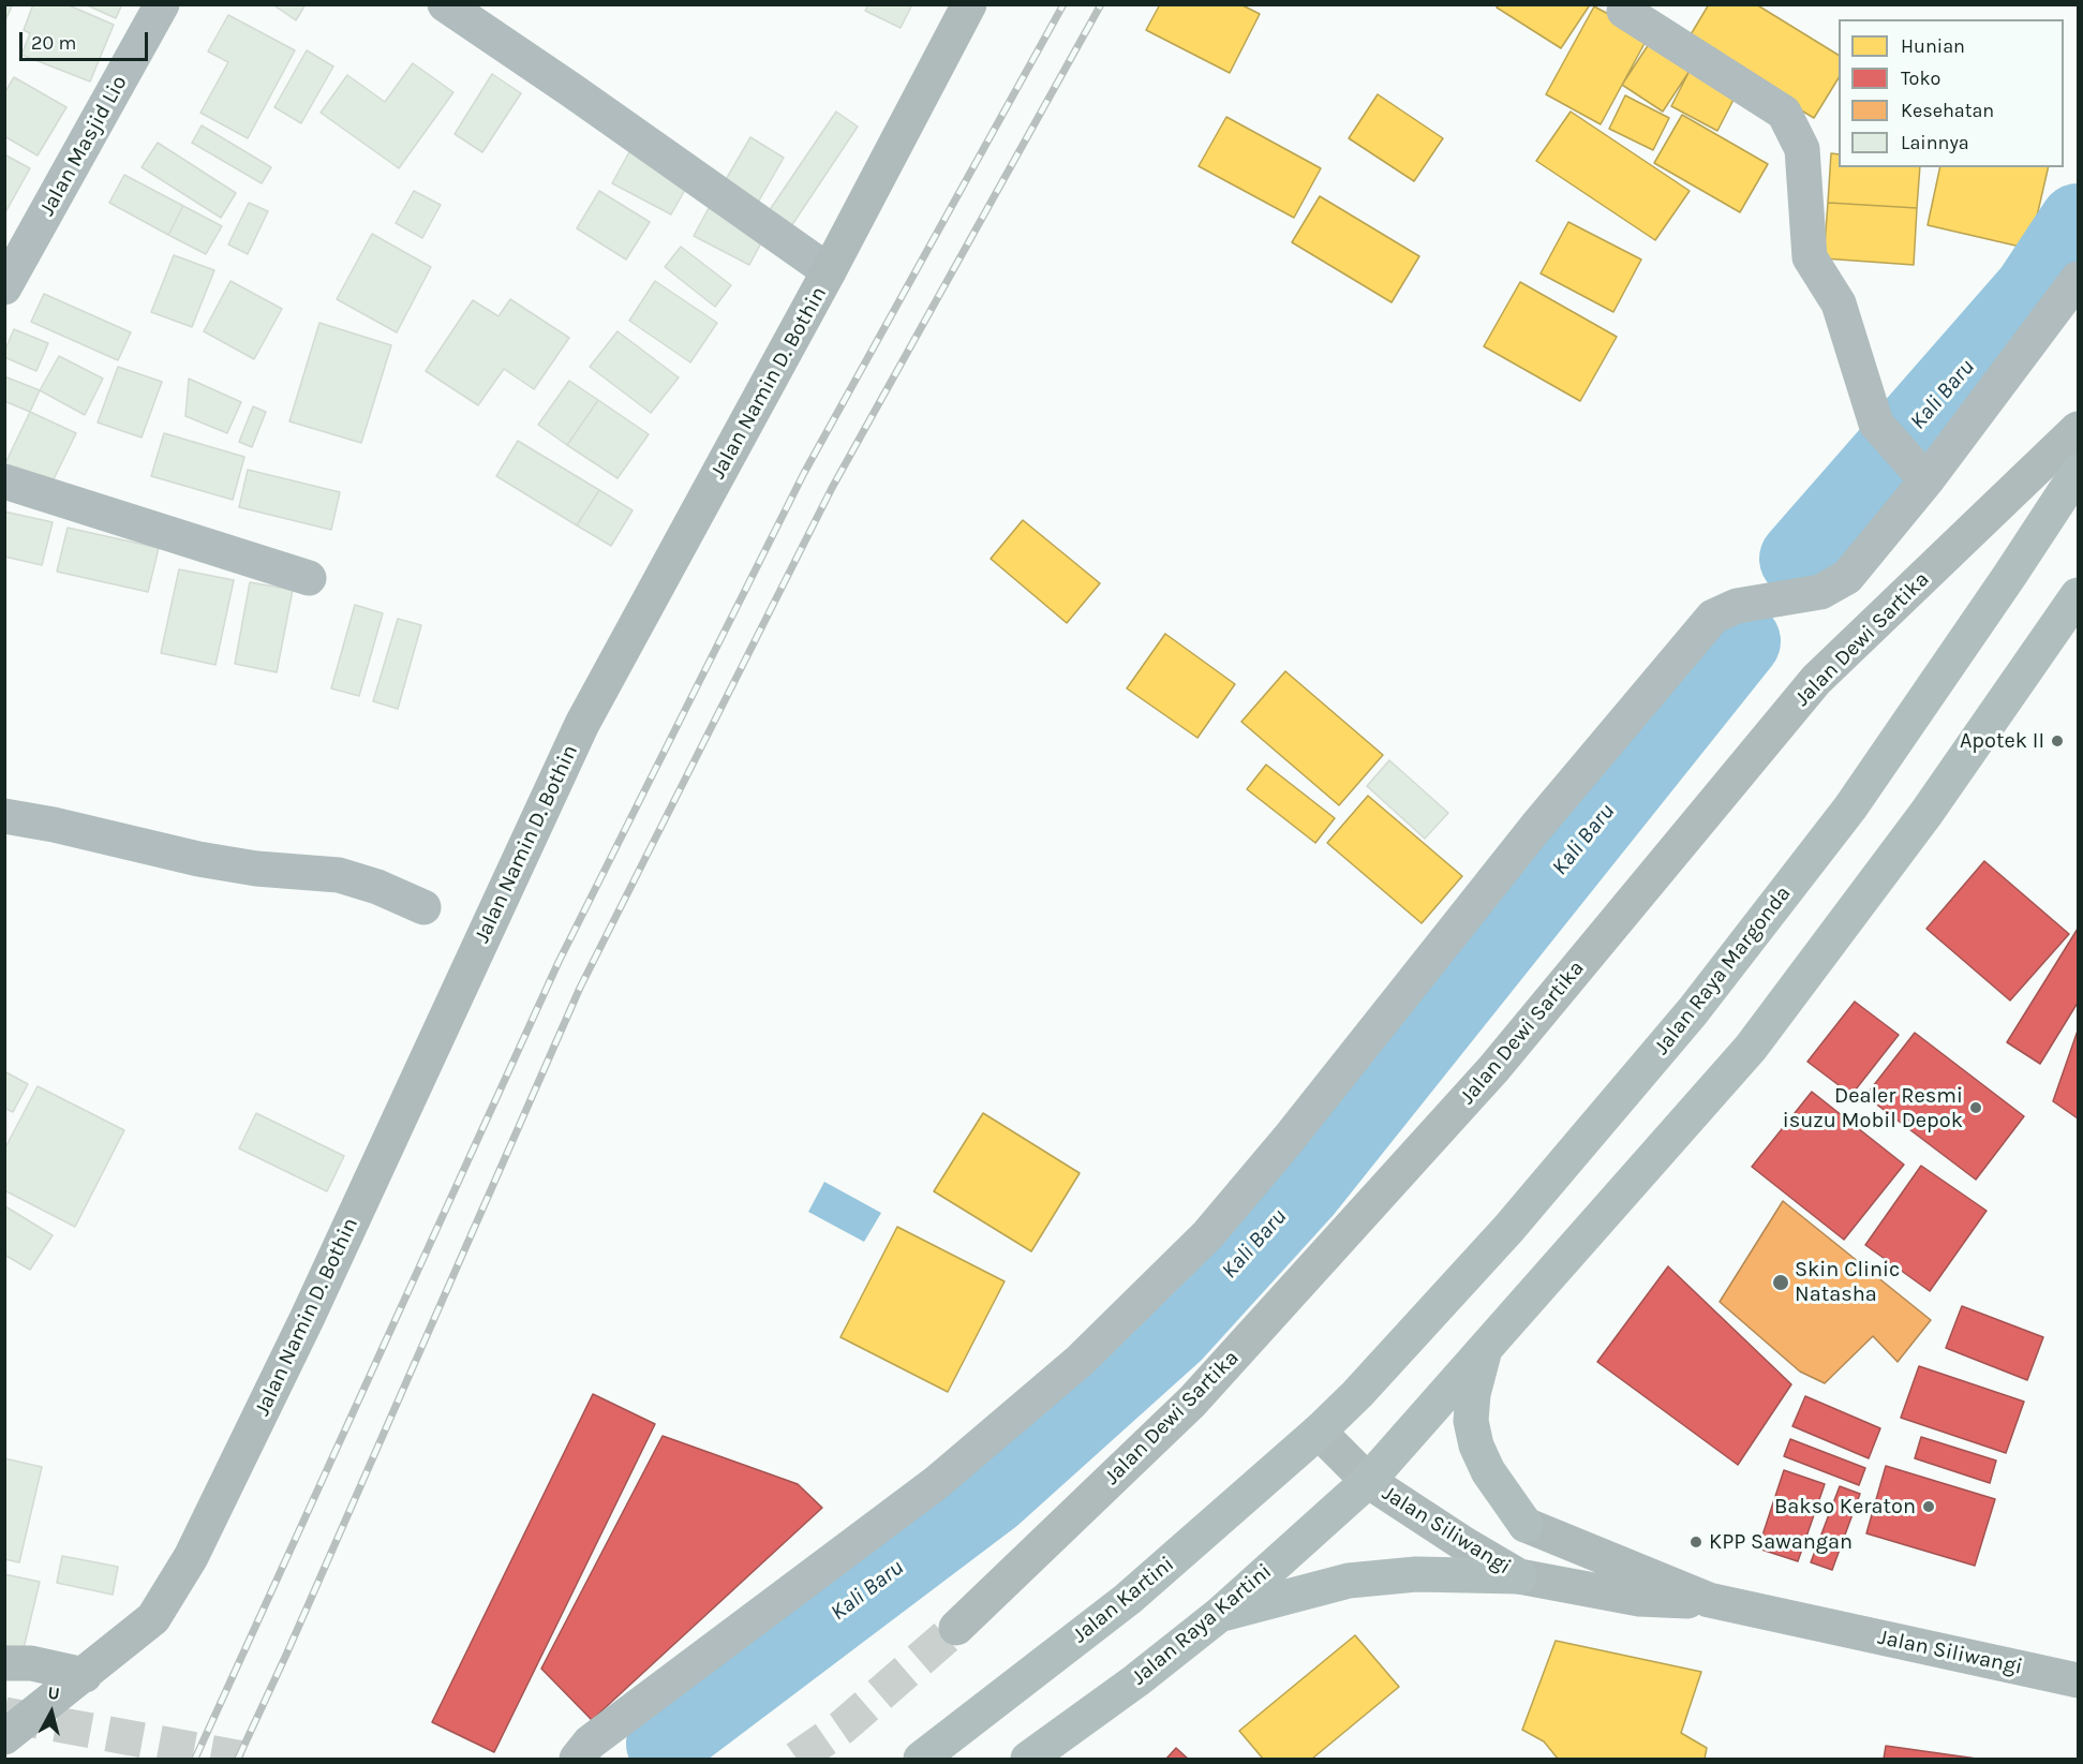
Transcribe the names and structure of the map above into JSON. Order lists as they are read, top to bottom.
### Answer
{
  "streets": {
    "main road": [
      "Jalan Namin D. Bothin",
      "Jalan Dewi Sartika",
      "Jalan Raya Margonda",
      "Jalan Siliwangi",
      "Jalan Kartini",
      "Jalan Raya Kartini"
    ],
    "street": ["Jalan Masjid Lio"]
  },
  "crossings": [
    ["Jalan Raya Margonda", "Jalan Siliwangi"],
    ["Jalan Raya Margonda", "Jalan Kartini"],
    ["Jalan Siliwangi", "Jalan Kartini"],
    ["Jalan Siliwangi", "Jalan Raya Kartini"]
  ],
  "water": ["Kali Baru"],
  "places": [
    "Apotek II",
    "Dealer Resmi isuzu Mobil Depok",
    "Skin Clinic Natasha",
    "Bakso Keraton",
    "KPP Sawangan"
  ],
  "legend": [
    "Hunian",
    "Toko",
    "Kesehatan",
    "Lainnya"
  ],
  "scale_bar": "20 m",
  "north": "top"
}
